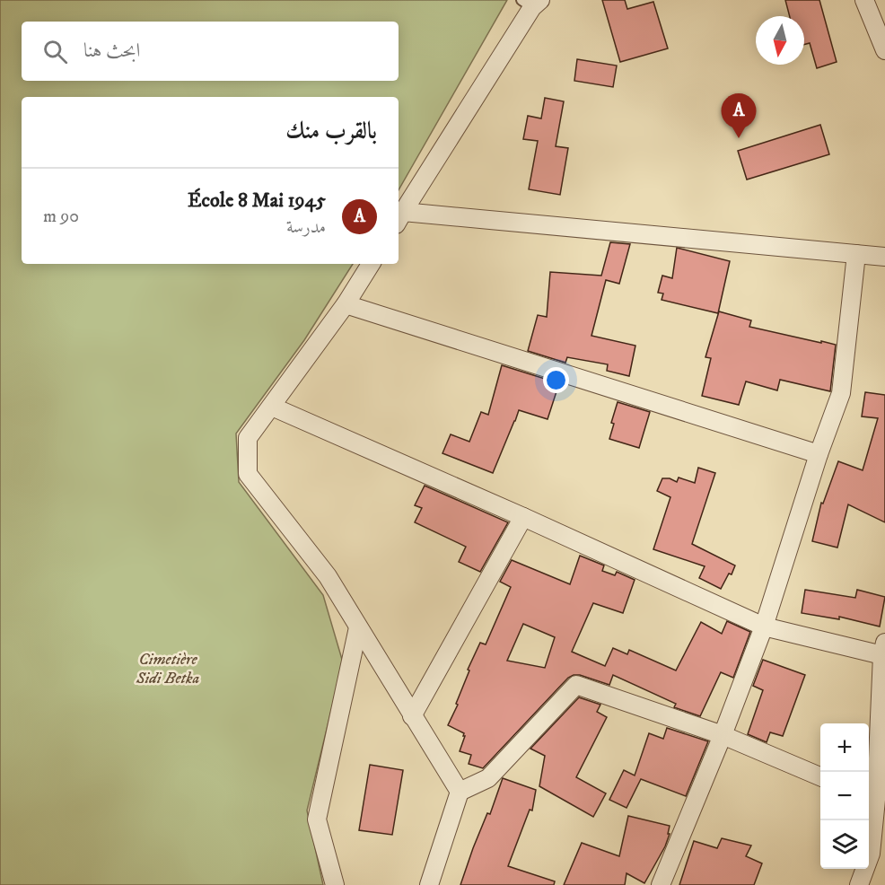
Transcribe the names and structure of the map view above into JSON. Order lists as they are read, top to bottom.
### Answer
{
  "parks": ["Cimetière Sidi Betka"],
  "north": "bottom",
  "page": {
    "search": "ابحث هنا",
    "pins": "A",
    "heading": "بالقرب منك",
    "list": [
      {
        "mark": "A",
        "name": "École 8 Mai 1945",
        "note": "مدرسة",
        "value": "90 m"
      }
    ],
    "map_buttons": ["+", "−"]
  }
}
